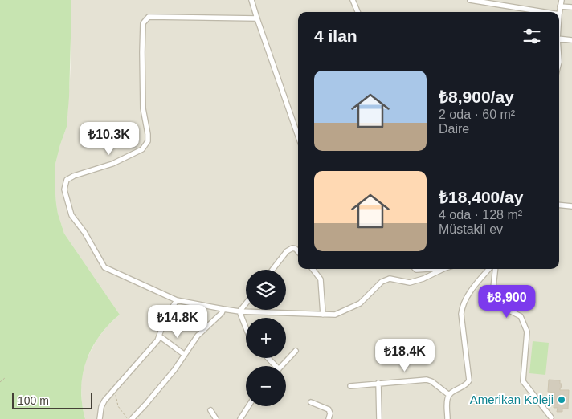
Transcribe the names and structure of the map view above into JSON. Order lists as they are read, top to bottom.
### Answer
{
  "places": ["Amerikan Koleji"],
  "scale_bar": "100 m",
  "page": {
    "heading": "4 ilan",
    "list": [
      {
        "name": "₺8,900/ay",
        "note": "2 oda · 60 m² · Daire"
      },
      {
        "name": "₺18,400/ay",
        "note": "4 oda · 128 m² · Müstakil ev"
      }
    ],
    "price": [
      "₺10.3K",
      "₺8,900",
      "₺14.8K",
      "₺18.4K"
    ],
    "map_buttons": ["+", "−"],
    "scale": "100 m"
  }
}
